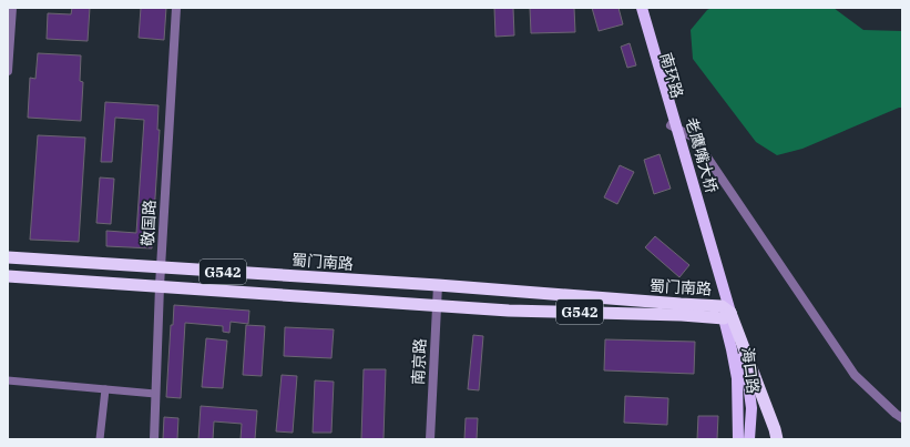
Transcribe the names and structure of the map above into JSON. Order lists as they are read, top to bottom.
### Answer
{
  "streets": {
    "highway": ["蜀门南路", "G542"],
    "main road": ["南环路", "老鹰嘴大桥", "海口路"],
    "street": ["敬国路", "南京路"]
  },
  "crossings": [
    ["南环路", "老鹰嘴大桥"],
    ["南环路", "蜀门南路"],
    ["南环路", "海口路"],
    ["敬国路", "蜀门南路"],
    ["蜀门南路", "南京路"],
    ["蜀门南路", "海口路"]
  ]
}
